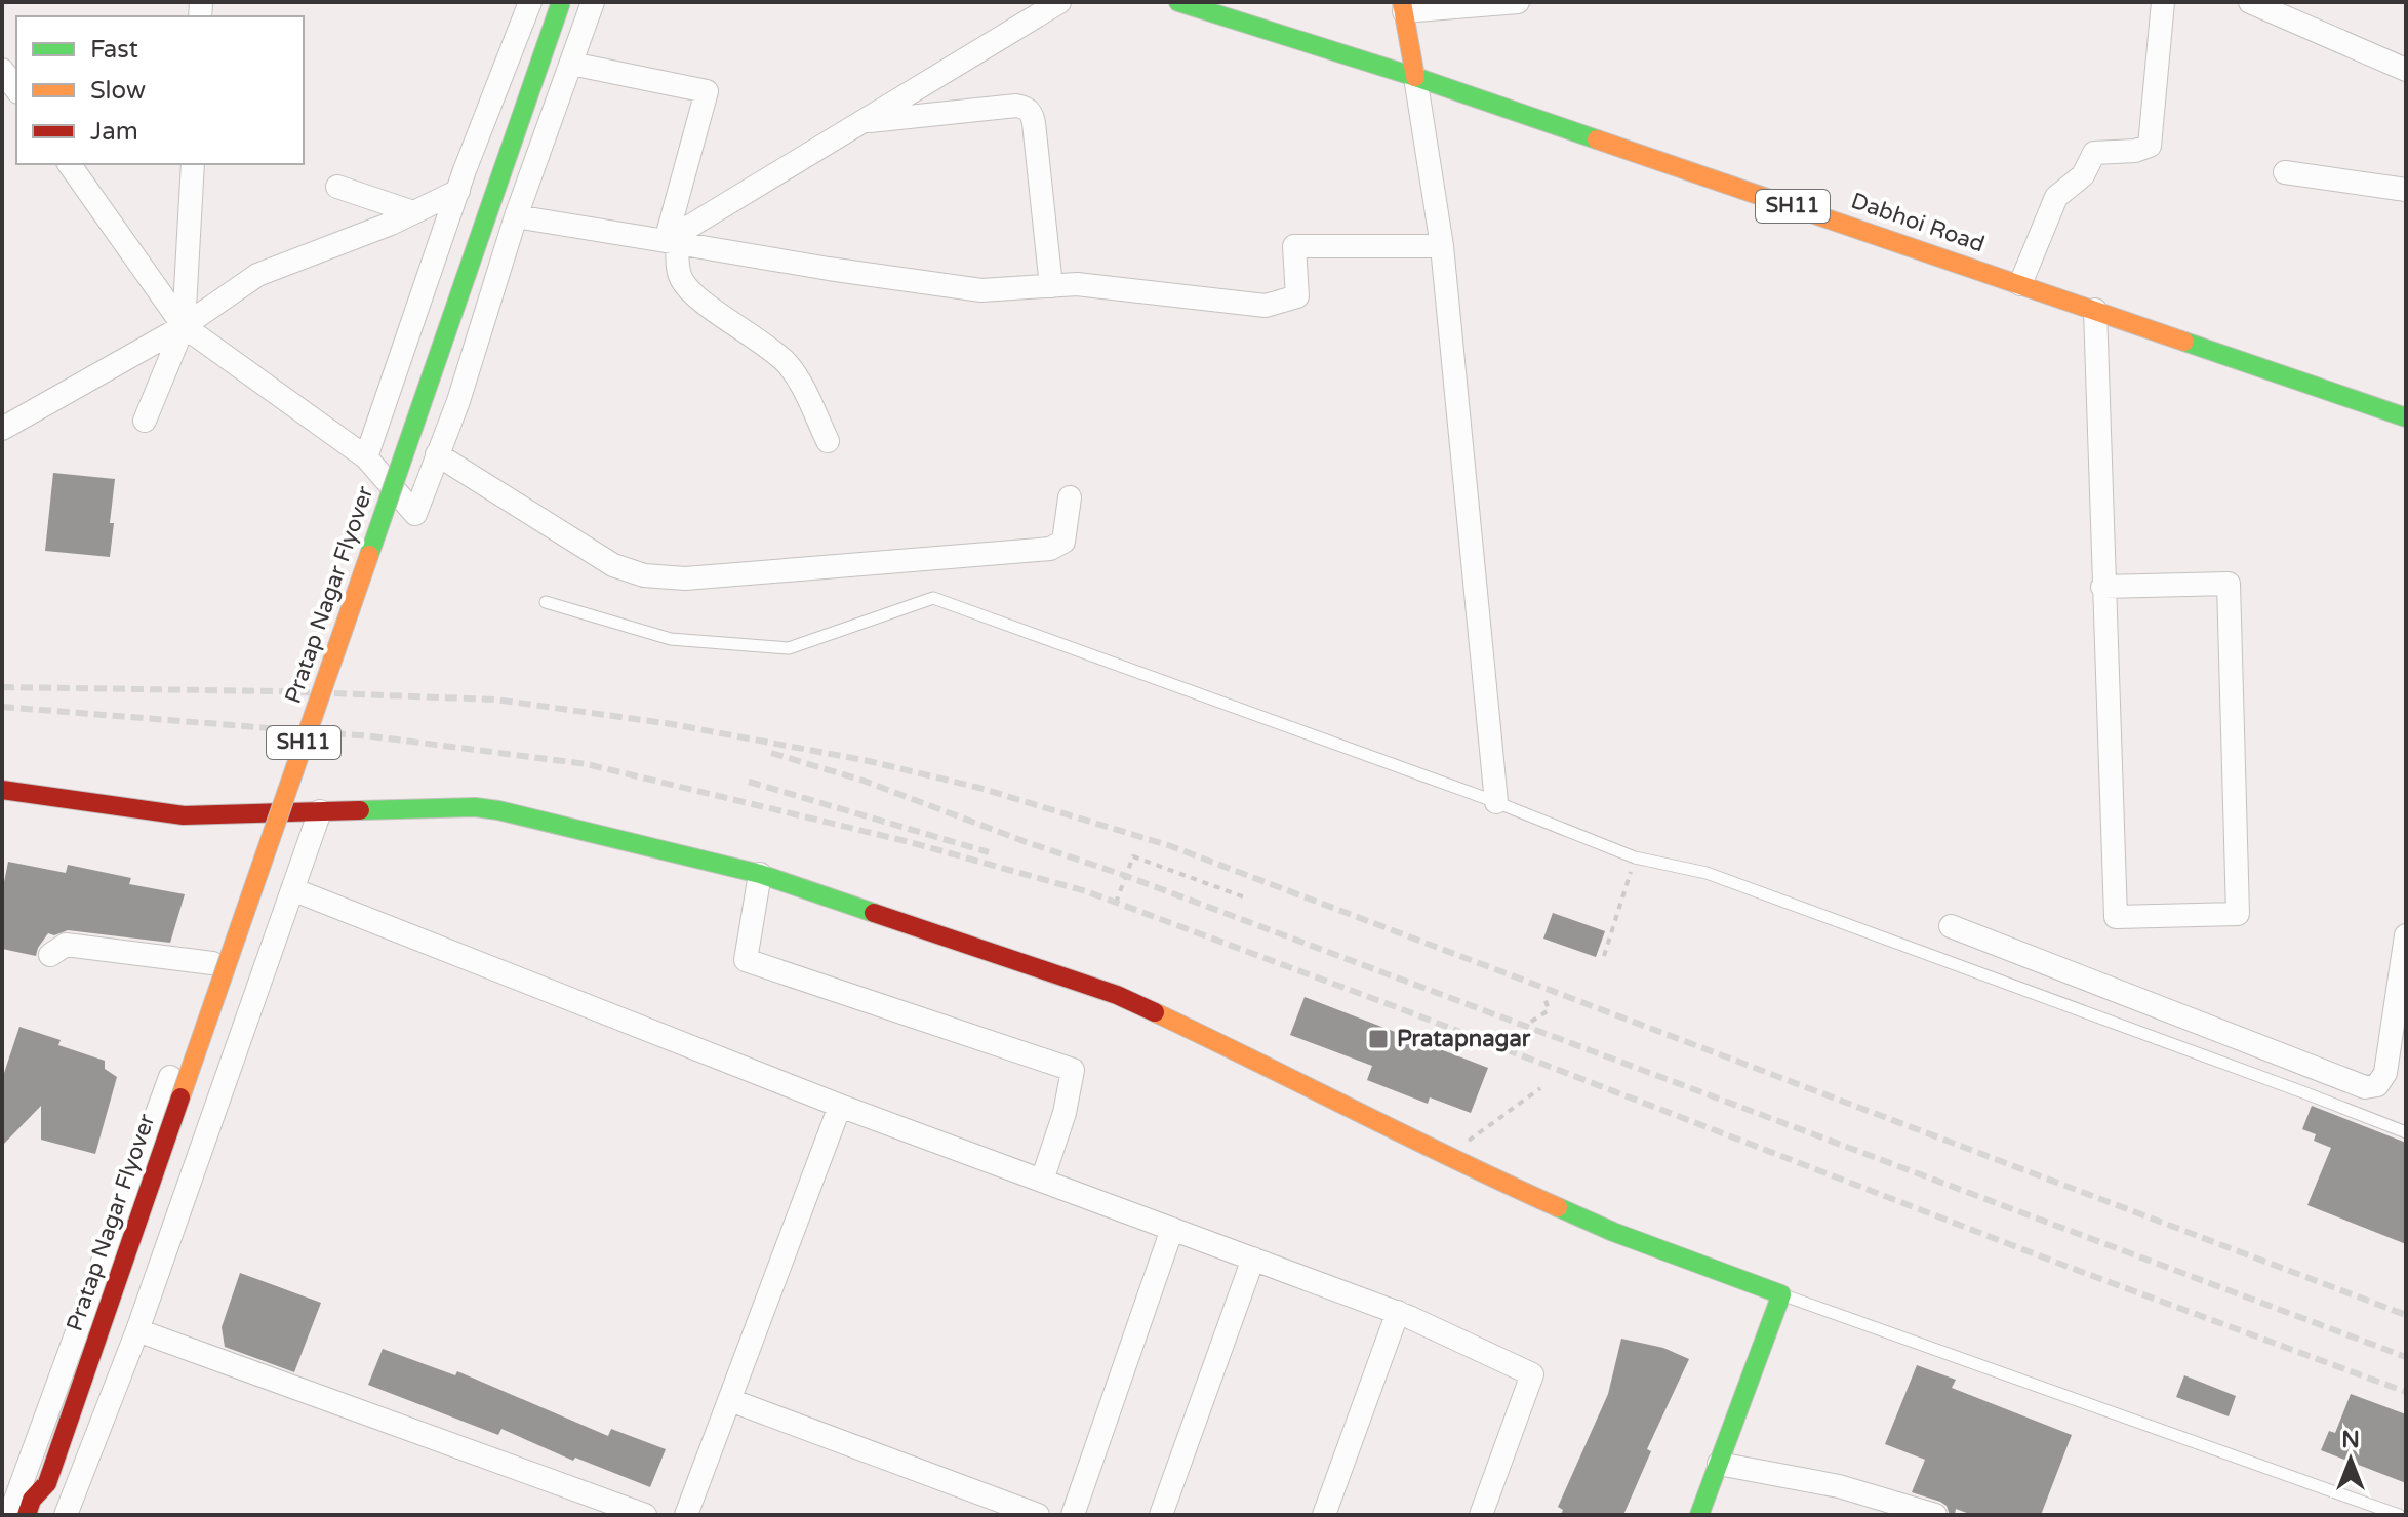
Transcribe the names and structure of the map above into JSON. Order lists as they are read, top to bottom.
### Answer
{
  "streets": {
    "main road": ["SH11", "Dabhoi Road", "Pratap Nagar Flyover"]
  },
  "places": {
    "transit": ["Pratapnagar"]
  },
  "legend": ["Fast", "Slow", "Jam"],
  "north": "top"
}
